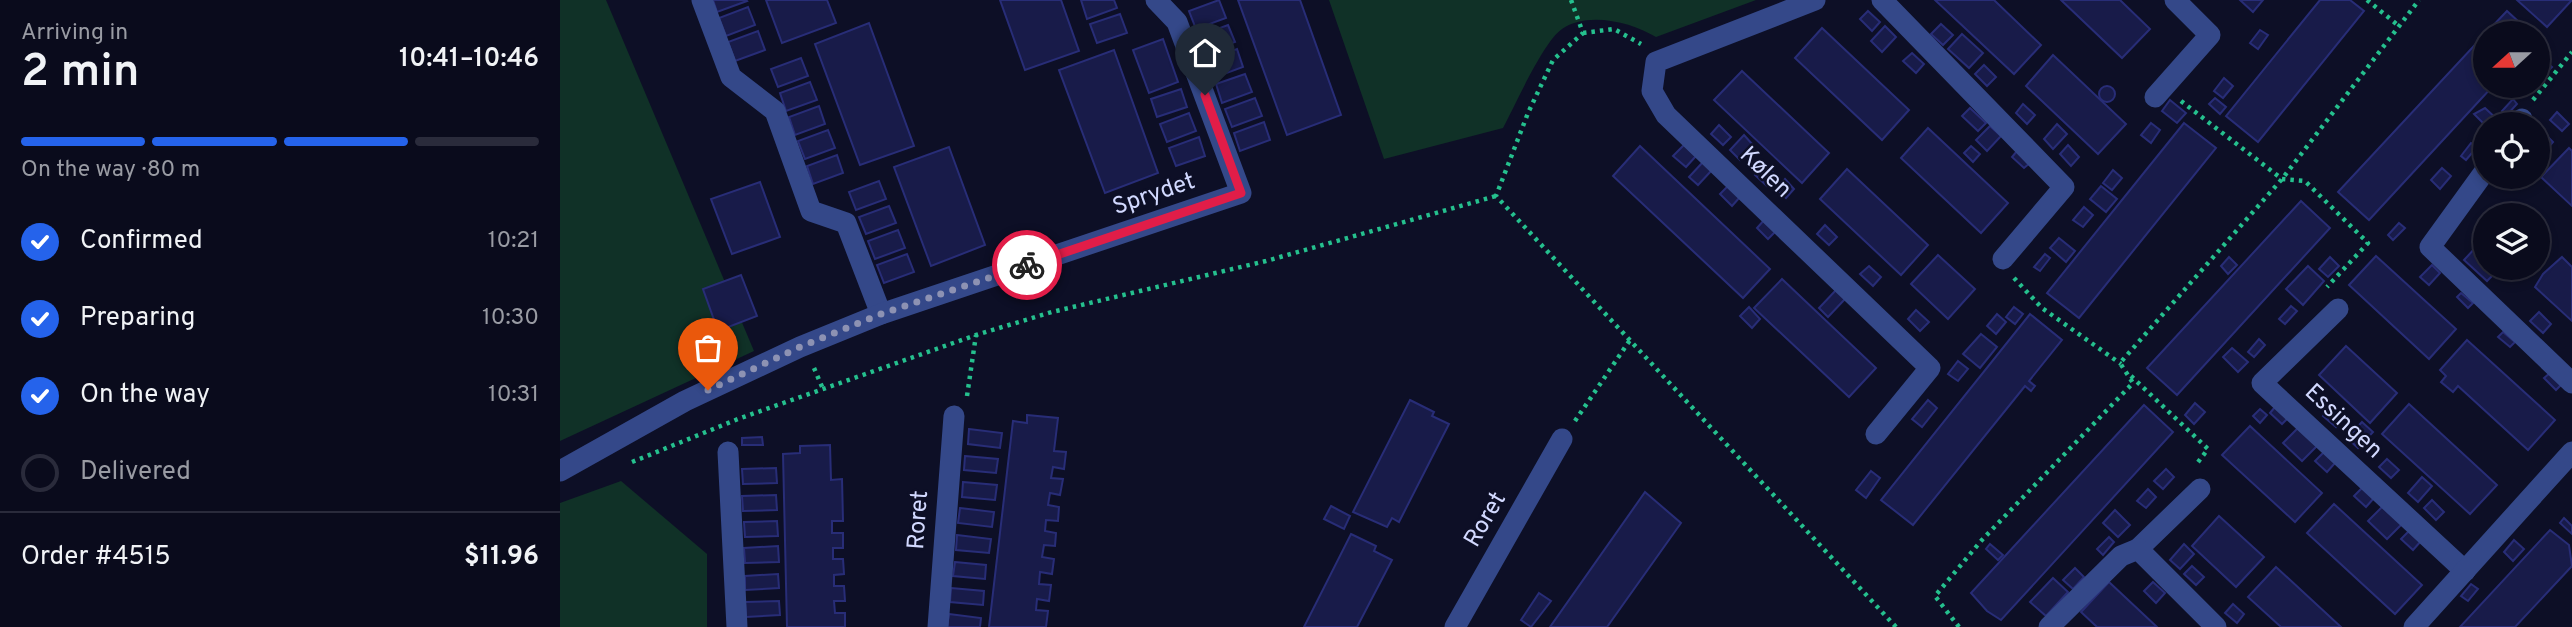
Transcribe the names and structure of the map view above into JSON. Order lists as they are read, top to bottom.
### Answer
{
  "streets": {
    "street": [
      "Kølen",
      "Sprydet",
      "Essingen",
      "Roret"
    ]
  },
  "north": "left",
  "page": {
    "heading": ["2 min", "Arriving in", "10:41–10:46"],
    "panel": ["Order #4515", "$11.96"],
    "bar": "On the way · 80 m",
    "list": [
      ["Confirmed", "10:21"],
      ["Preparing", "10:30"],
      ["On the way", "10:31"],
      "Delivered"
    ]
  }
}
